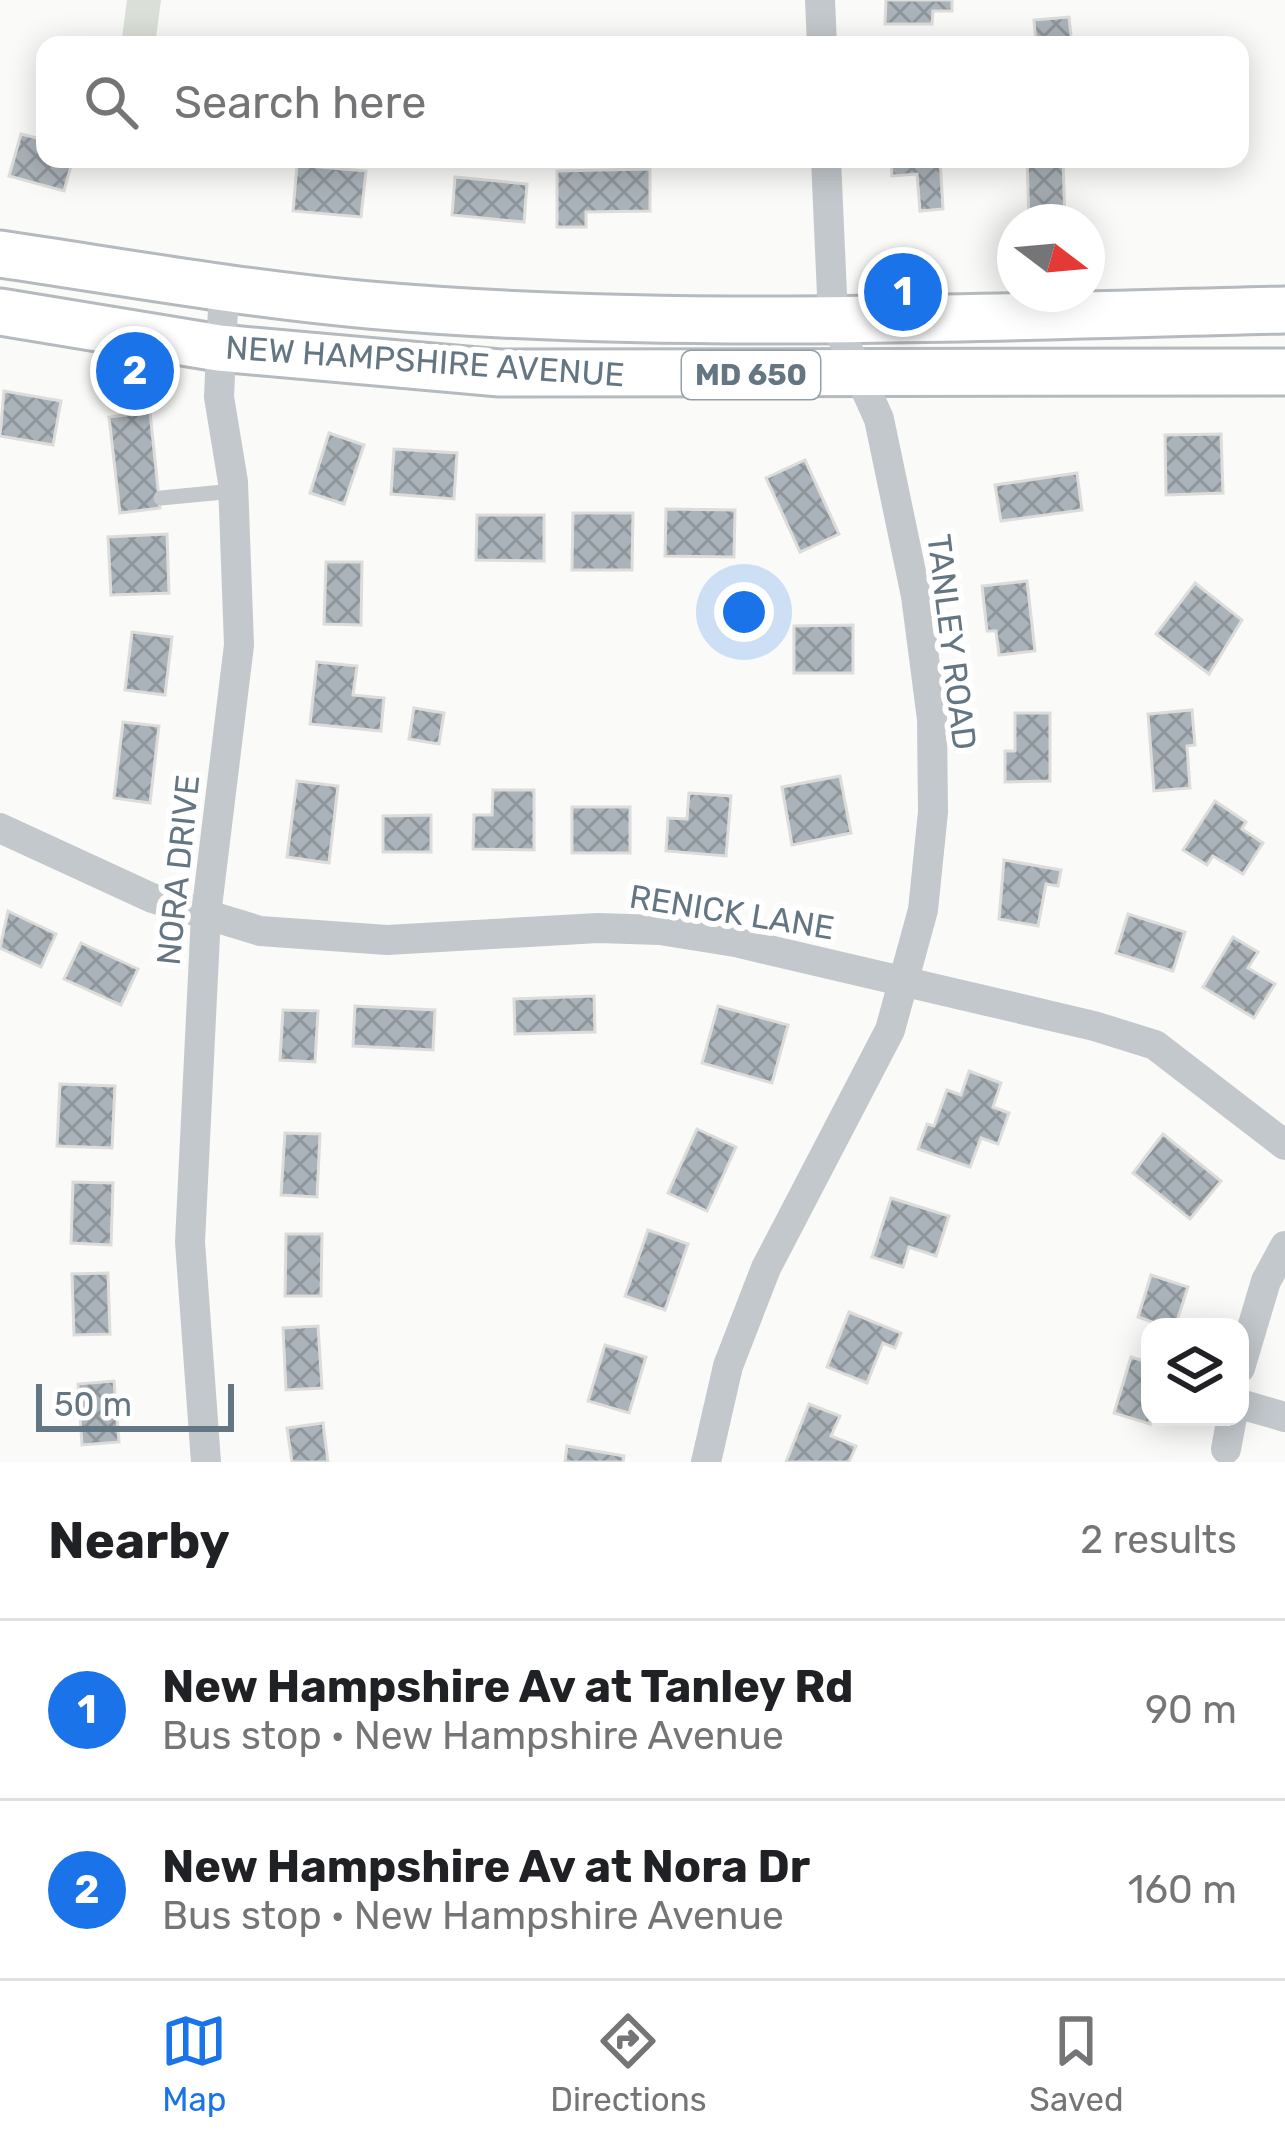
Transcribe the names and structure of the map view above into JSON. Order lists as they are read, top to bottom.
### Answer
{
  "streets": {
    "main road": ["NEW HAMPSHIRE AVENUE", "MD 650"],
    "street": ["TANLEY ROAD", "NORA DRIVE", "RENICK LANE"]
  },
  "crossings": [
    ["NEW HAMPSHIRE AVENUE", "TANLEY ROAD"],
    ["NEW HAMPSHIRE AVENUE", "NORA DRIVE"],
    ["TANLEY ROAD", "RENICK LANE"],
    ["NORA DRIVE", "RENICK LANE"]
  ],
  "scale_bar": "50 m",
  "north": "right",
  "page": {
    "search": "Search here",
    "pins": ["1", "2"],
    "scale": "50 m",
    "heading": ["Nearby", "2 results"],
    "list": [
      {
        "mark": "1",
        "name": "New Hampshire Av at Tanley Rd",
        "note": "Bus stop · New Hampshire Avenue",
        "value": "90 m"
      },
      {
        "mark": "2",
        "name": "New Hampshire Av at Nora Dr",
        "note": "Bus stop · New Hampshire Avenue",
        "value": "160 m"
      }
    ],
    "nav": ["Map", "Directions", "Saved"]
  }
}
